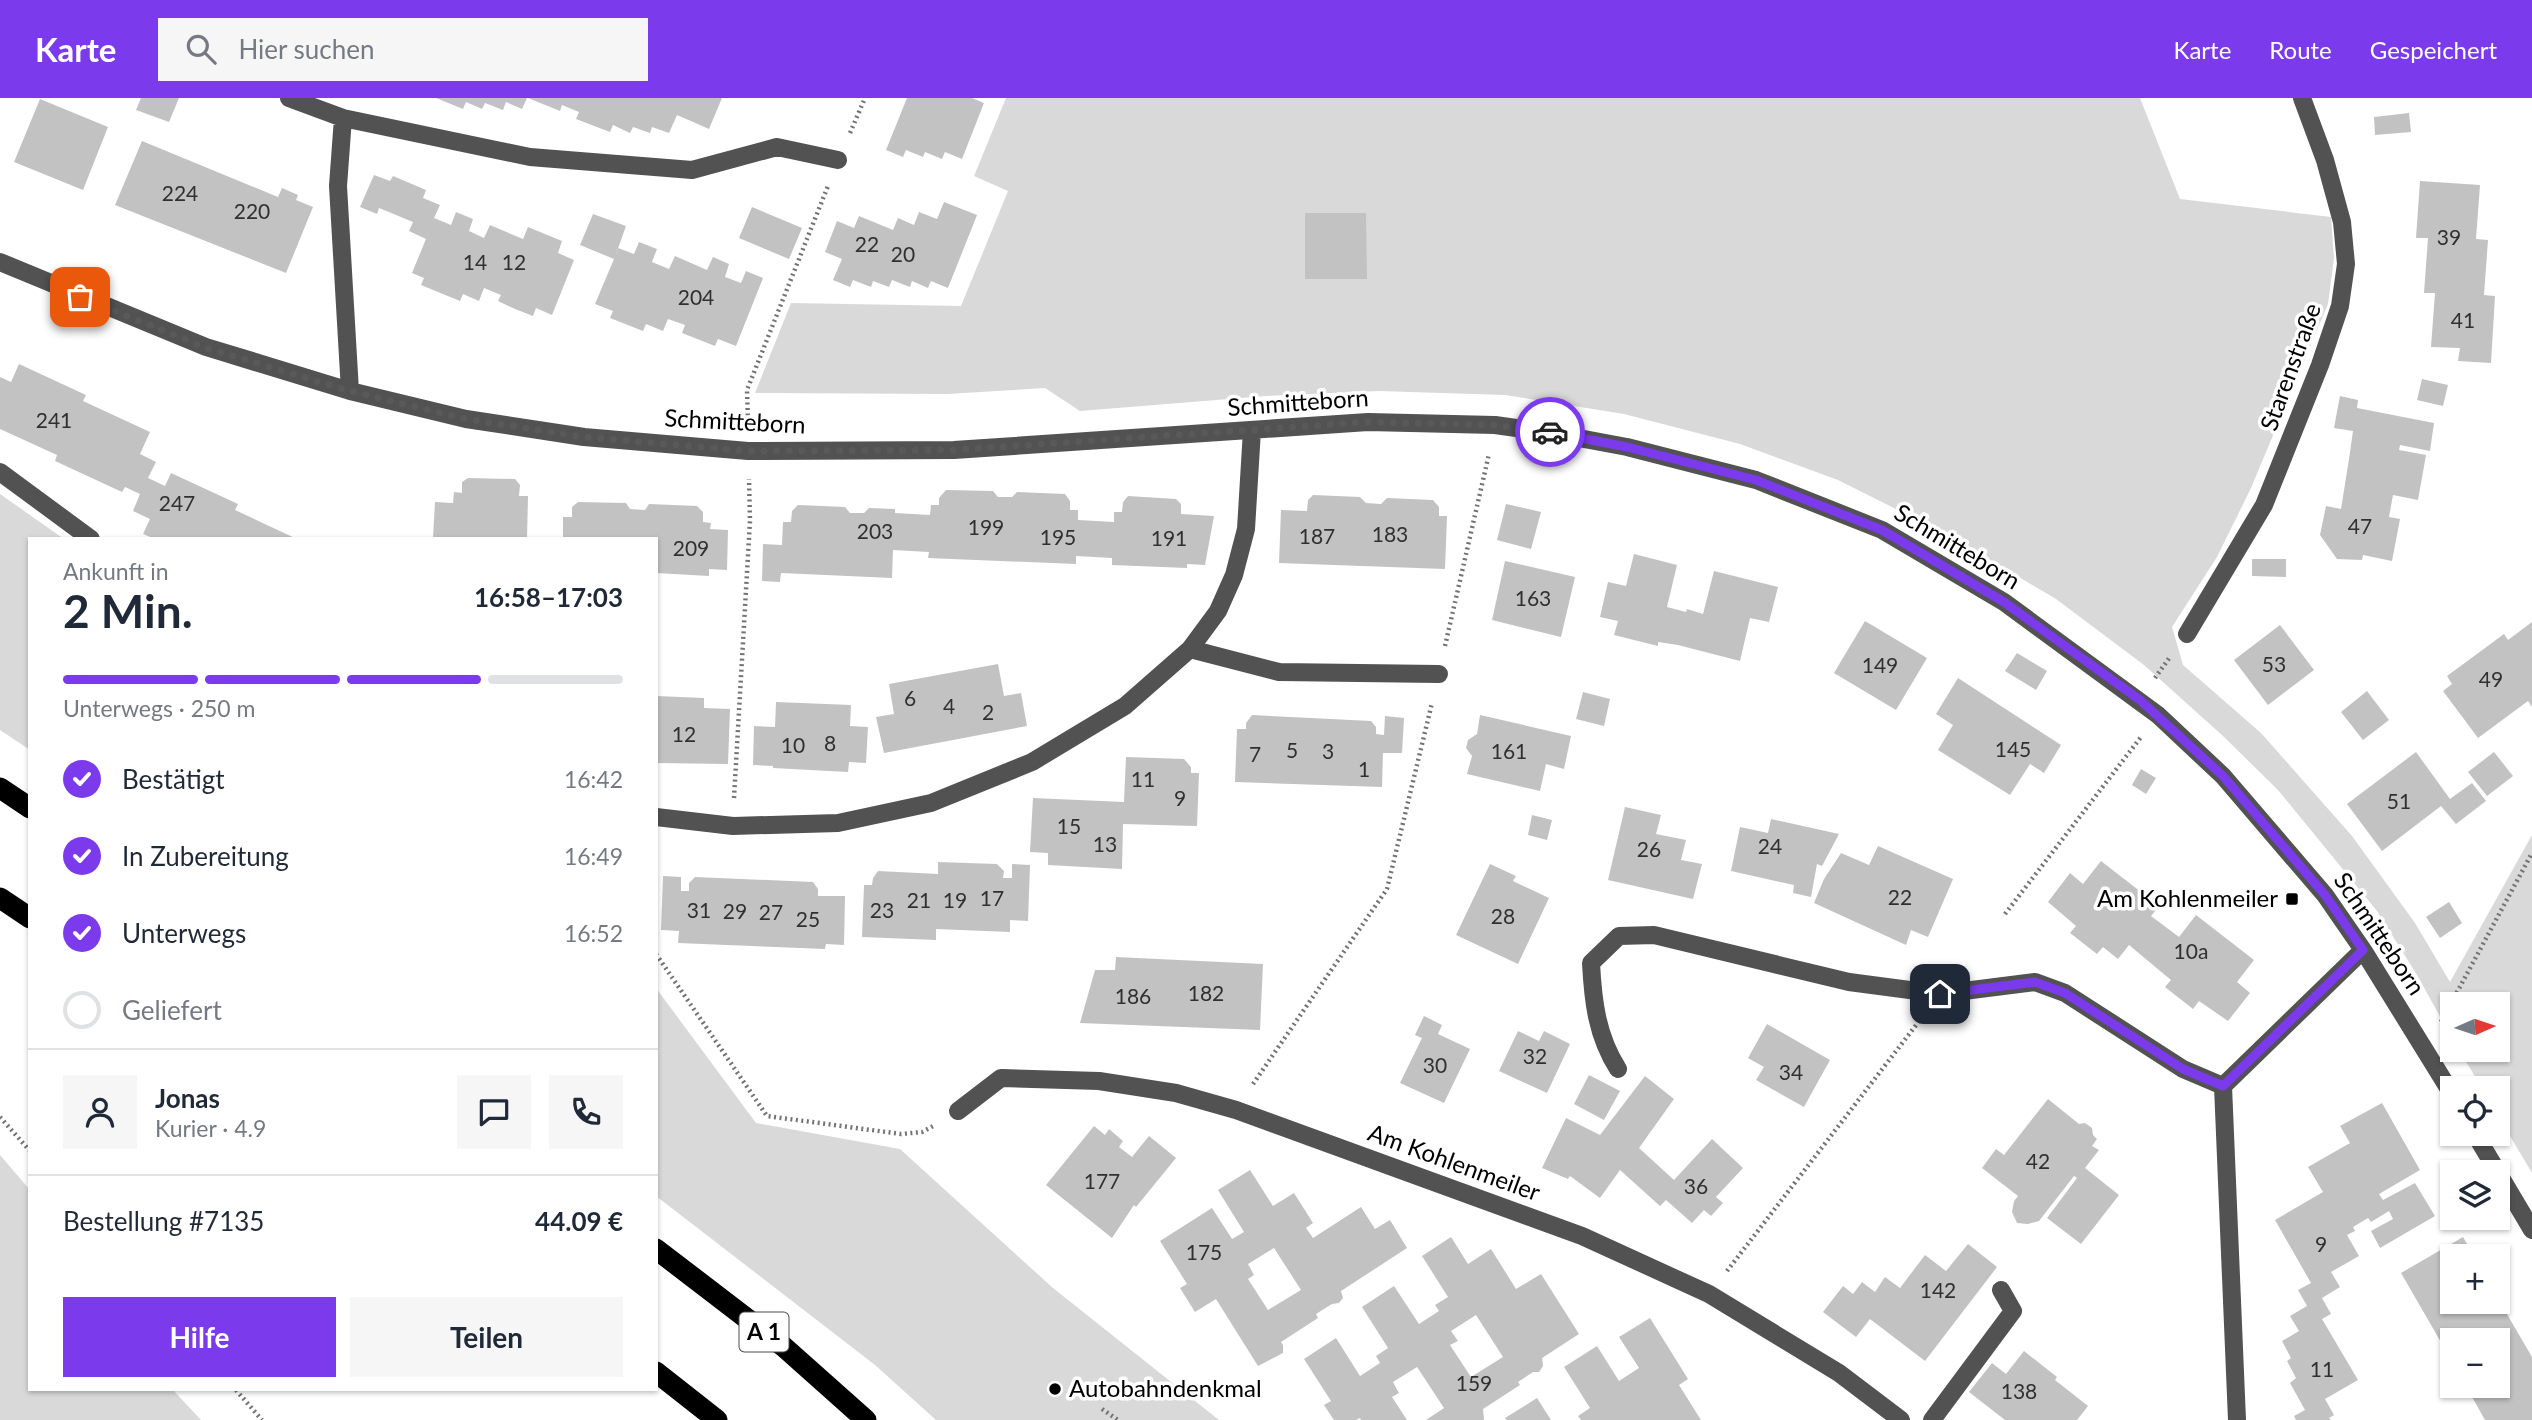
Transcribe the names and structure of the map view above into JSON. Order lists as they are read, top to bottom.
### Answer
{
  "streets": {
    "highway": ["A 1"],
    "street": ["Starenstraße", "Schmitteborn", "Am Kohlenmeiler"]
  },
  "places": {
    "transit": ["Am Kohlenmeiler"],
    "other": ["Autobahndenkmal"]
  },
  "house_numbers": [
    "224",
    "220",
    "39",
    "22",
    "20",
    "14",
    "12",
    "204",
    "41",
    "241",
    "247",
    "47",
    "199",
    "203",
    "183",
    "187",
    "195",
    "191",
    "209",
    "163",
    "53",
    "149",
    "49",
    "6",
    "4",
    "2",
    "12",
    "8",
    "10",
    "145",
    "5",
    "3",
    "161",
    "7",
    "1",
    "11",
    "9",
    "51",
    "15",
    "13",
    "24",
    "26",
    "22",
    "17",
    "21",
    "19",
    "31",
    "23",
    "29",
    "27",
    "28",
    "25",
    "10a",
    "182",
    "186",
    "32",
    "30",
    "34",
    "42",
    "177",
    "36",
    "9",
    "175",
    "142",
    "11",
    "159",
    "138"
  ],
  "north": "right",
  "page": {
    "header": "Karte",
    "search": "Hier suchen",
    "nav": ["Karte", "Route", "Gespeichert"],
    "heading": ["2 Min.", "Ankunft in", "16:58–17:03"],
    "panel": [
      "Jonas",
      "Kurier · 4.9",
      "Bestellung #7135",
      "44.09 €"
    ],
    "bar": "Unterwegs · 250 m",
    "list": [
      ["Bestätigt", "16:42"],
      ["In Zubereitung", "16:49"],
      ["Unterwegs", "16:52"],
      "Geliefert"
    ],
    "map_buttons": ["+", "−"],
    "buttons": ["Hilfe", "Teilen"]
  }
}
